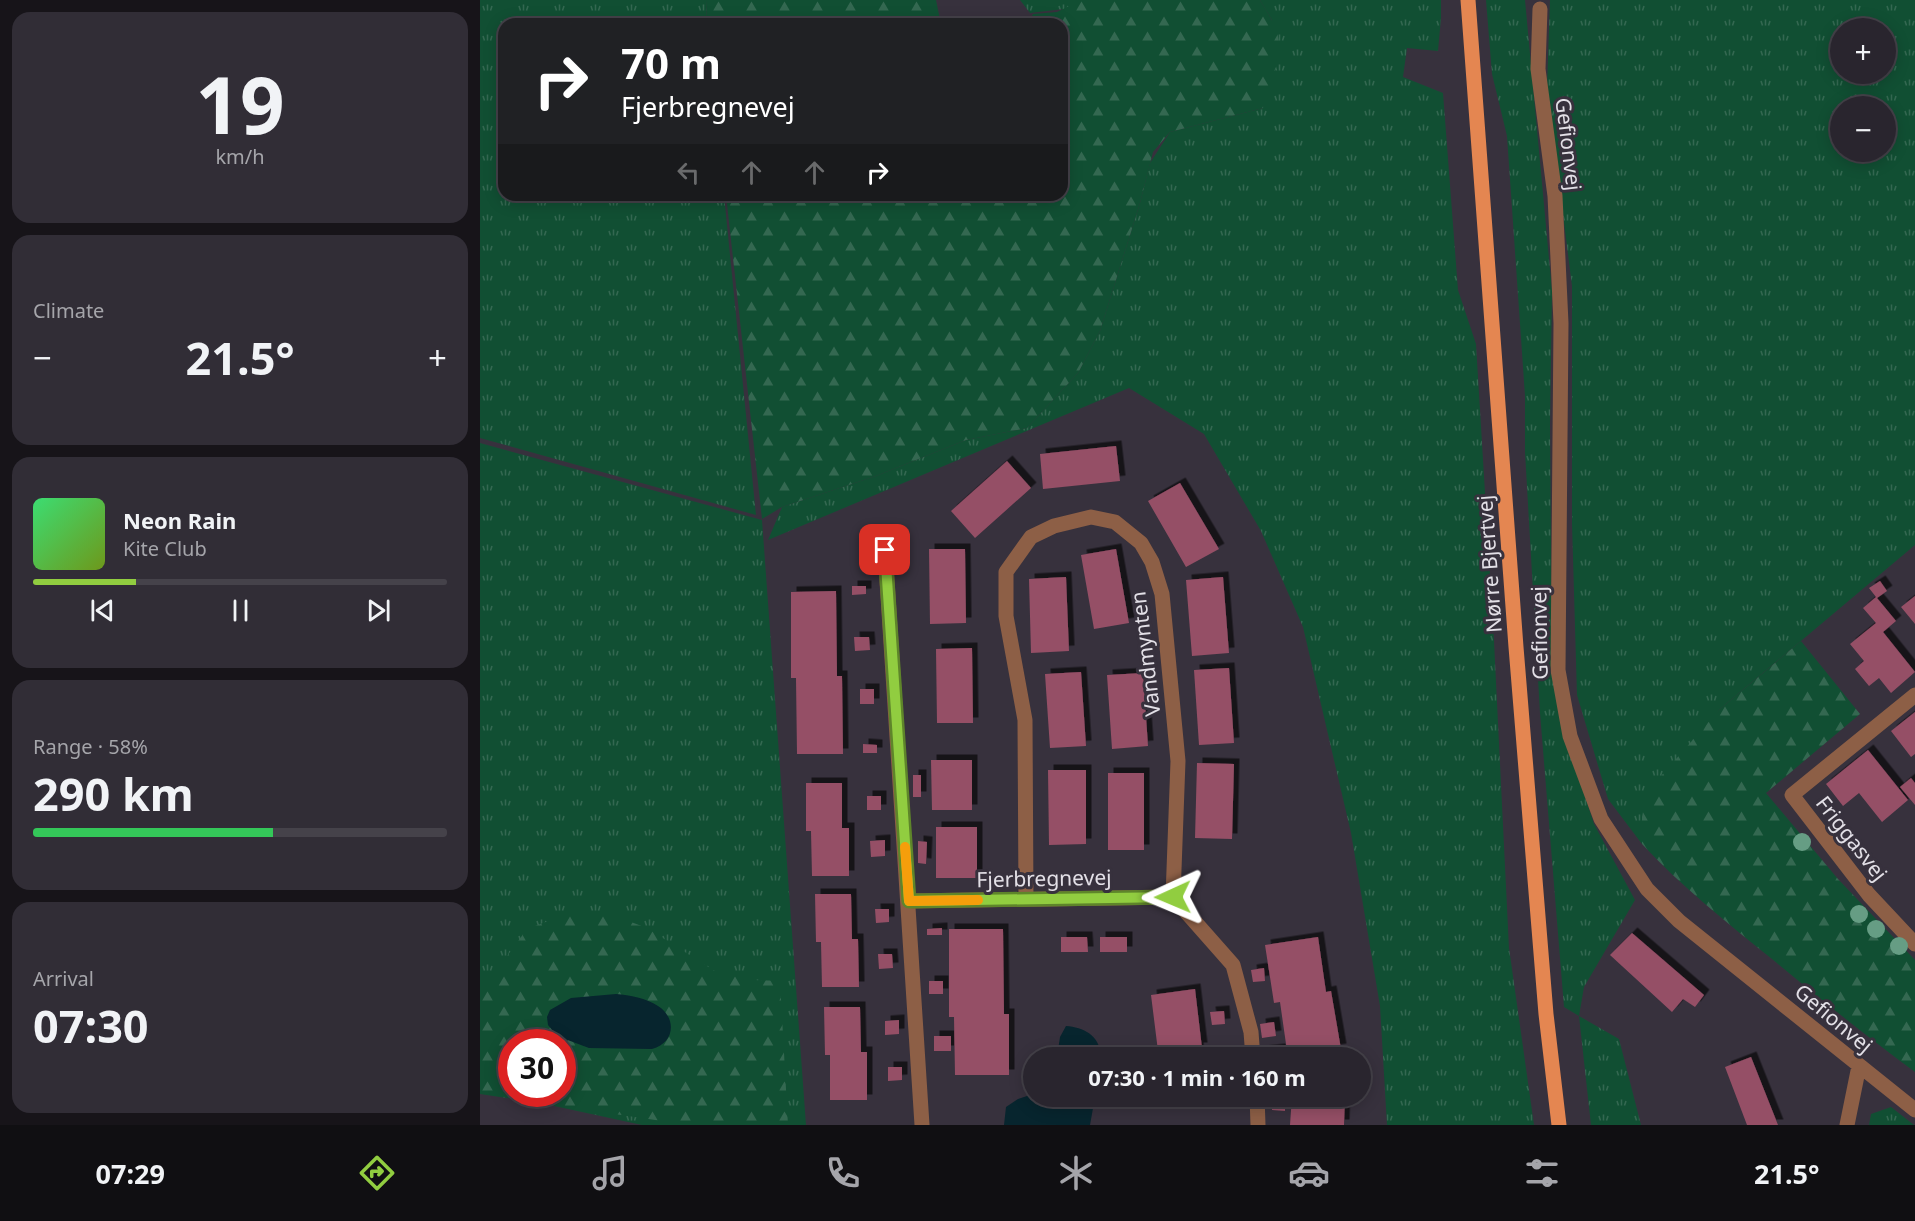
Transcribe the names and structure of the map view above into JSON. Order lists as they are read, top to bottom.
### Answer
{
  "streets": {
    "main road": ["Nørre Bjertvej"],
    "street": [
      "Gefionvej",
      "Vandmynten",
      "Friggasvej",
      "Fjerbregnevej"
    ]
  },
  "crossings": [
    ["Vandmynten", "Fjerbregnevej"]
  ],
  "page": {
    "tile": [
      ["19", "km/h"],
      "Climate",
      ["Range · 58%", "290 km"],
      ["Arrival", "07:30"]
    ],
    "map_buttons": ["+", "−"],
    "turn": ["70 m", "Fjerbregnevej"],
    "heat": ["−", "21.5°", "+"],
    "song": ["Neon Rain", "Kite Club"],
    "limit": "30",
    "trip": "07:30 · 1 min · 160 m",
    "tabs": ["07:29", "21.5°"]
  }
}
